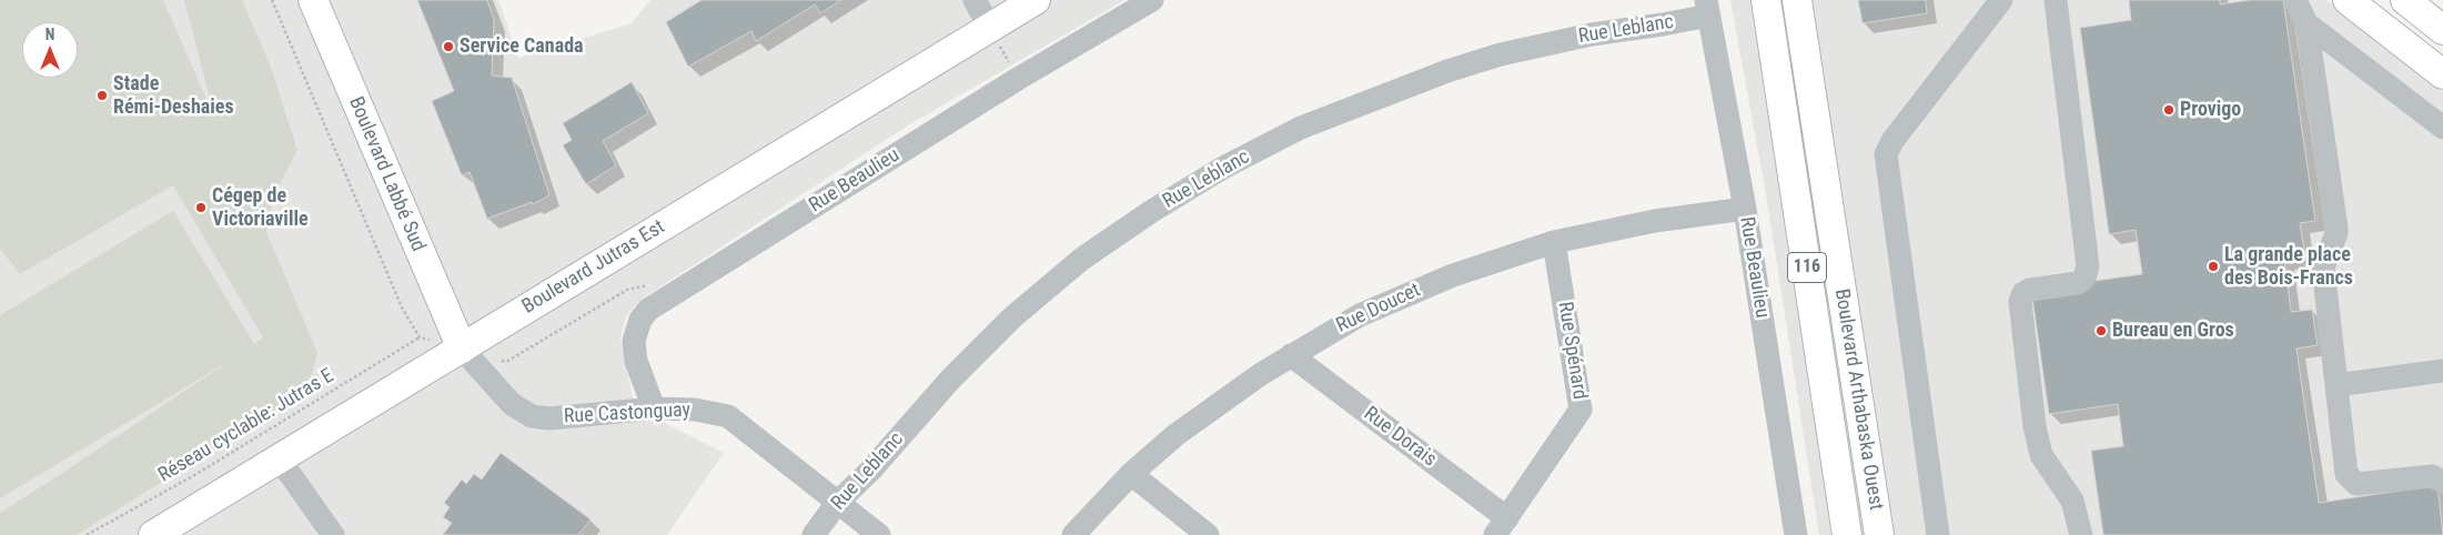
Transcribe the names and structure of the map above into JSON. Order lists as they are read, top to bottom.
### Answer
{
  "streets": {
    "main road": [
      "Boulevard Labbé Sud",
      "Boulevard Jutras Est",
      "116",
      "Boulevard Arthabaska Ouest"
    ],
    "street": [
      "Rue Leblanc",
      "Rue Beaulieu",
      "Rue Doucet",
      "Rue Spénard",
      "Rue Castonguay",
      "Rue Dorais"
    ],
    "path": ["Réseau cyclable: Jutras E"]
  },
  "crossings": [
    ["Rue Leblanc", "Rue Beaulieu"],
    ["Rue Leblanc", "Rue Castonguay"],
    ["Boulevard Labbé Sud", "Boulevard Jutras Est"],
    ["Boulevard Labbé Sud", "Rue Castonguay"],
    ["Rue Beaulieu", "Rue Doucet"],
    ["Rue Beaulieu", "Rue Castonguay"],
    ["Boulevard Jutras Est", "Rue Castonguay"],
    ["Rue Doucet", "Rue Spénard"],
    ["Rue Doucet", "Rue Dorais"],
    ["Rue Spénard", "Rue Dorais"]
  ],
  "places": [
    "Service Canada",
    "Stade Rémi-Deshaies",
    "Provigo",
    "Cégep de Victoriaville",
    "La grande place des Bois-Francs",
    "Bureau en Gros"
  ],
  "north": "top"
}
